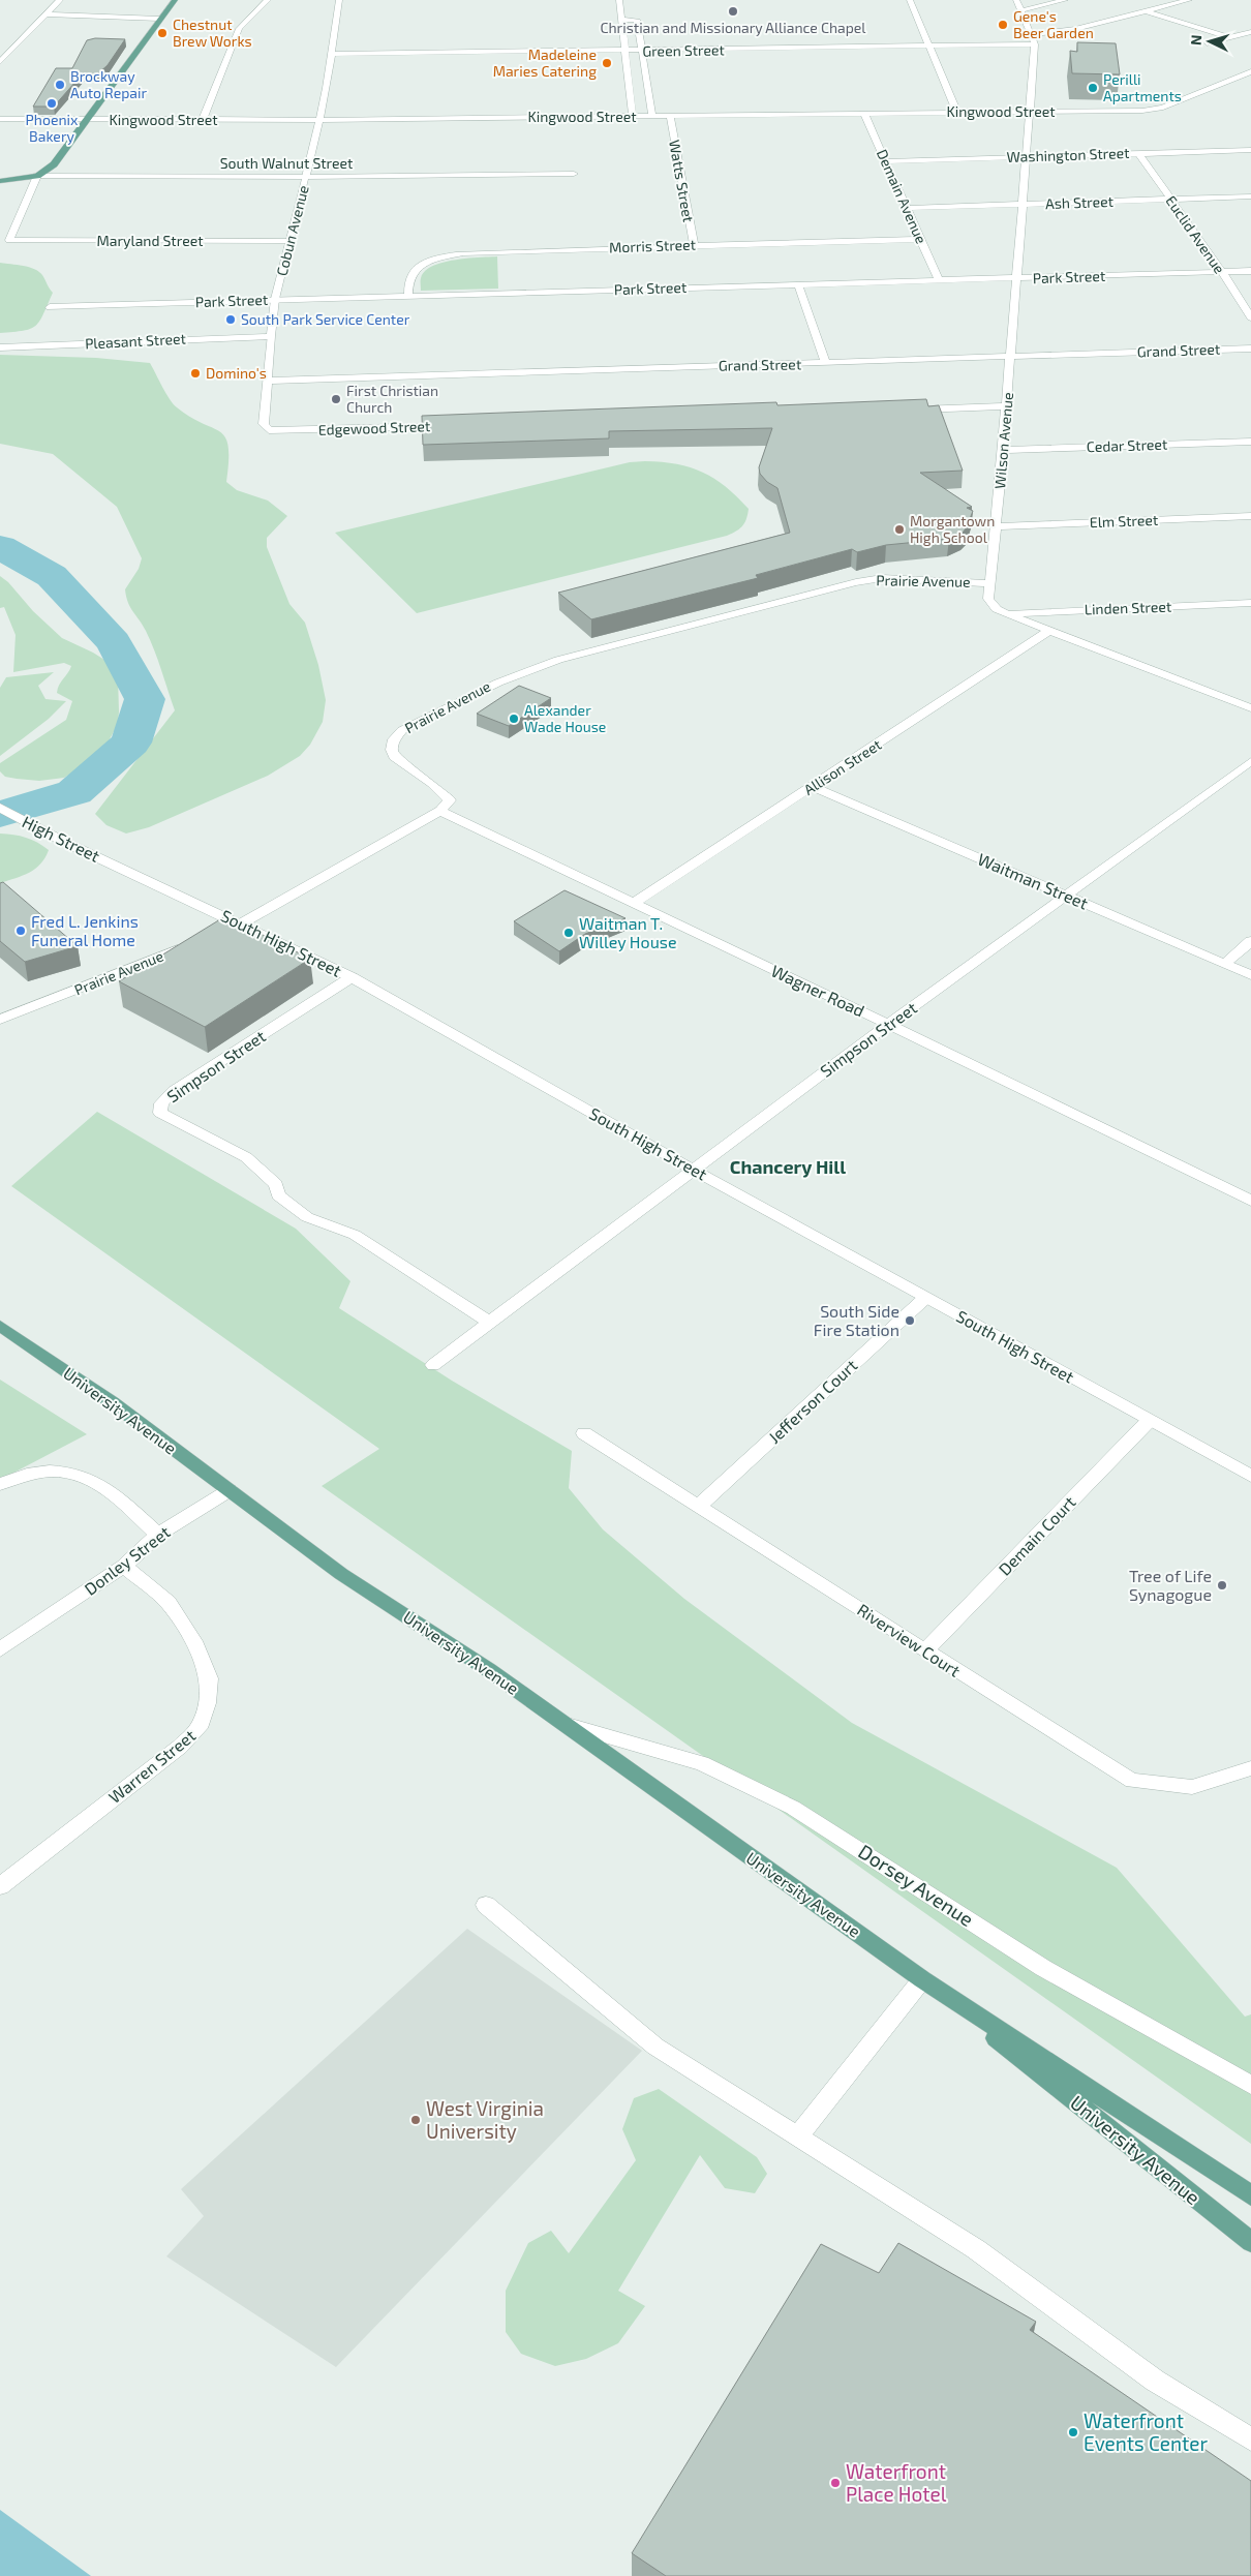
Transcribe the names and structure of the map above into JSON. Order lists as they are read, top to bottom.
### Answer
{
  "streets": {
    "main road": ["South Walnut Street", "University Avenue"],
    "street": [
      "Green Street",
      "Kingwood Street",
      "Washington Street",
      "Watts Street",
      "Demain Avenue",
      "Ash Street",
      "Cobun Avenue",
      "Euclid Avenue",
      "Maryland Street",
      "Morris Street",
      "Park Street",
      "Pleasant Street",
      "Grand Street",
      "Edgewood Street",
      "Wilson Avenue",
      "Cedar Street",
      "Elm Street",
      "Prairie Avenue",
      "Linden Street",
      "Allison Street",
      "High Street",
      "Waitman Street",
      "South High Street",
      "Wagner Road",
      "Simpson Street",
      "Jefferson Court",
      "Demain Court",
      "Donley Street",
      "Riverview Court",
      "Warren Street",
      "Dorsey Avenue"
    ]
  },
  "crossings": [
    ["Green Street", "Cobun Avenue"],
    ["Green Street", "Wilson Avenue"],
    ["Kingwood Street", "Watts Street"],
    ["Kingwood Street", "Demain Avenue"],
    ["Kingwood Street", "Cobun Avenue"],
    ["Kingwood Street", "Wilson Avenue"],
    ["Washington Street", "Demain Avenue"],
    ["Washington Street", "Euclid Avenue"],
    ["Washington Street", "Wilson Avenue"],
    ["South Walnut Street", "Cobun Avenue"],
    ["South Walnut Street", "Maryland Street"],
    ["Watts Street", "Morris Street"],
    ["Demain Avenue", "Ash Street"],
    ["Demain Avenue", "Morris Street"],
    ["Demain Avenue", "Park Street"],
    ["Ash Street", "Euclid Avenue"],
    ["Ash Street", "Wilson Avenue"],
    ["Cobun Avenue", "Maryland Street"],
    ["Cobun Avenue", "Park Street"],
    ["Cobun Avenue", "Pleasant Street"],
    ["Cobun Avenue", "Grand Street"],
    ["Cobun Avenue", "Edgewood Street"],
    ["Euclid Avenue", "Park Street"],
    ["Morris Street", "Park Street"],
    ["Park Street", "Wilson Avenue"],
    ["Grand Street", "Wilson Avenue"],
    ["Wilson Avenue", "Cedar Street"],
    ["Wilson Avenue", "Elm Street"],
    ["Wilson Avenue", "Prairie Avenue"],
    ["Wilson Avenue", "Linden Street"],
    ["Wilson Avenue", "Allison Street"],
    ["Prairie Avenue", "Wagner Road"],
    ["Allison Street", "Waitman Street"],
    ["Allison Street", "Wagner Road"],
    ["High Street", "South High Street"],
    ["Waitman Street", "Simpson Street"],
    ["South High Street", "Simpson Street"],
    ["South High Street", "Jefferson Court"],
    ["South High Street", "Demain Court"],
    ["Wagner Road", "Simpson Street"],
    ["Jefferson Court", "Riverview Court"],
    ["University Avenue", "Donley Street"],
    ["University Avenue", "Dorsey Avenue"],
    ["Demain Court", "Riverview Court"],
    ["Donley Street", "Warren Street"]
  ],
  "districts": ["Chancery Hill"],
  "places": [
    "Christian and Missionary Alliance Chapel",
    "Gene's Beer Garden",
    "Chestnut Brew Works",
    "Madeleine Maries Catering",
    "Brockway Auto Repair",
    "Perilli Apartments",
    "Phoenix Bakery",
    "South Park Service Center",
    "Domino's",
    "First Christian Church",
    "Morgantown High School",
    "Alexander Wade House",
    "Fred L. Jenkins Funeral Home",
    "Waitman T. Willey House",
    "South Side Fire Station",
    "Tree of Life Synagogue",
    "West Virginia University",
    "Waterfront Events Center",
    "Waterfront Place Hotel"
  ],
  "north": "left"
}
